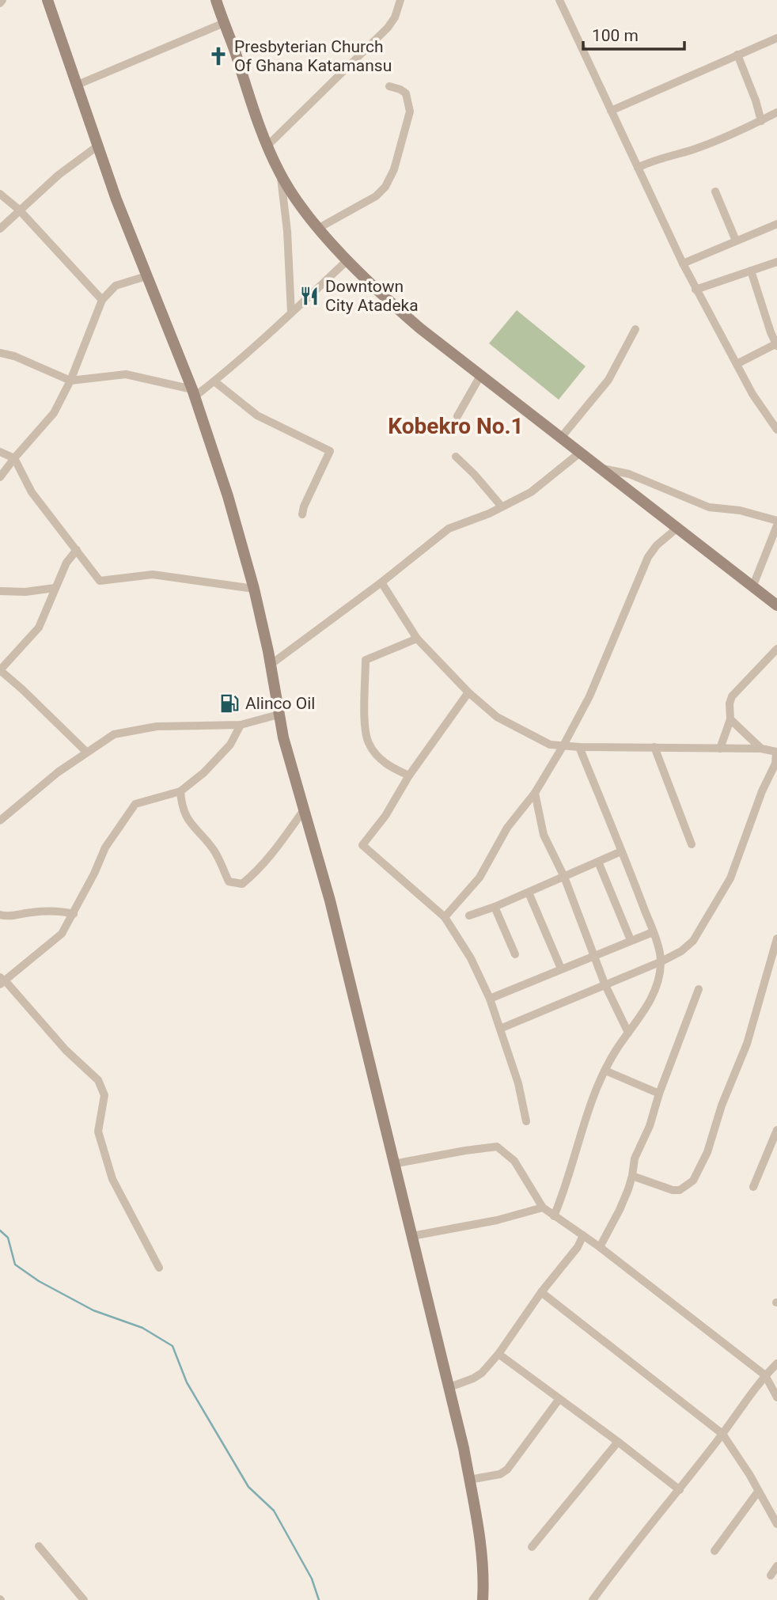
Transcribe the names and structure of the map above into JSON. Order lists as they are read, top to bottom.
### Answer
{
  "districts": ["Kobekro No.1"],
  "places": {
    "church": ["Presbyterian Church Of Ghana Katamansu"],
    "restaurant": ["Downtown City Atadeka"],
    "fuel station": ["Alinco Oil"]
  },
  "scale_bar": "100 m"
}
